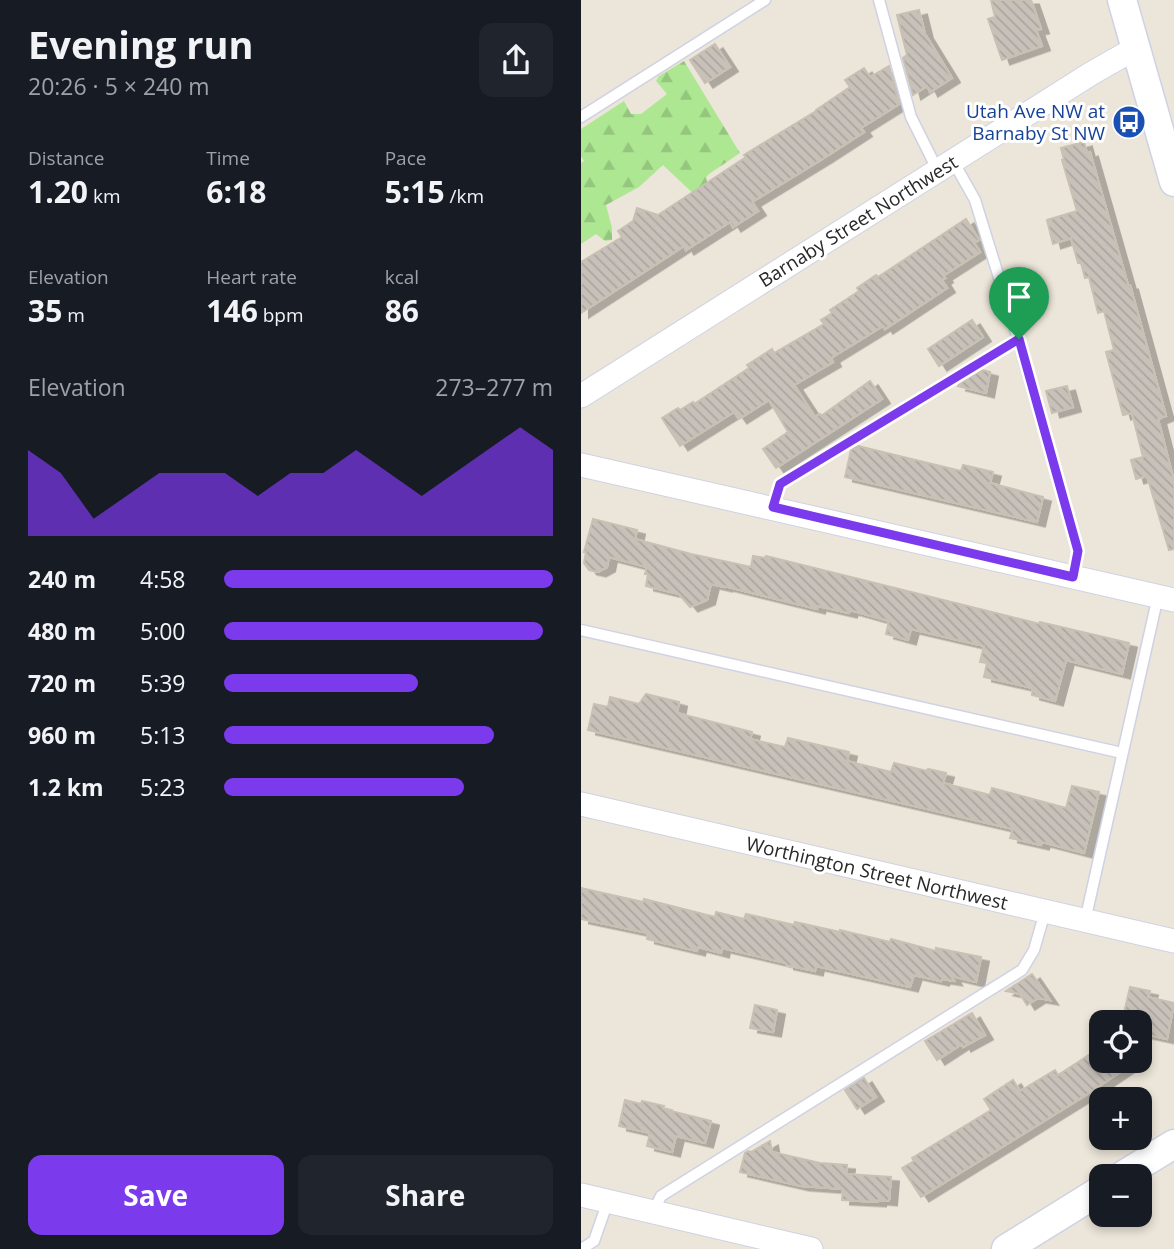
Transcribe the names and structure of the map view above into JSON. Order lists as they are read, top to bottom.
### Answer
{
  "streets": {
    "street": ["Barnaby Street Northwest", "Worthington Street Northwest"]
  },
  "places": {
    "bus stop": ["Utah Ave NW at Barnaby St NW"]
  },
  "page": {
    "heading": ["Evening run", "20:26 · 5 × 240 m"],
    "stats": [
      ["Distance", "1.20 km"],
      ["Time", "6:18"],
      ["Pace", "5:15 /km"],
      ["Elevation", "35 m"],
      ["Heart rate", "146 bpm"],
      ["kcal", "86"]
    ],
    "chart": ["Elevation", "273–277 m"],
    "list": [
      {
        "name": "240 m",
        "note": "4:58"
      },
      {
        "name": "480 m",
        "note": "5:00"
      },
      {
        "name": "720 m",
        "note": "5:39"
      },
      {
        "name": "960 m",
        "note": "5:13"
      },
      {
        "name": "1.2 km",
        "note": "5:23"
      }
    ],
    "map_buttons": ["+", "−"],
    "buttons": ["Save", "Share"]
  }
}
